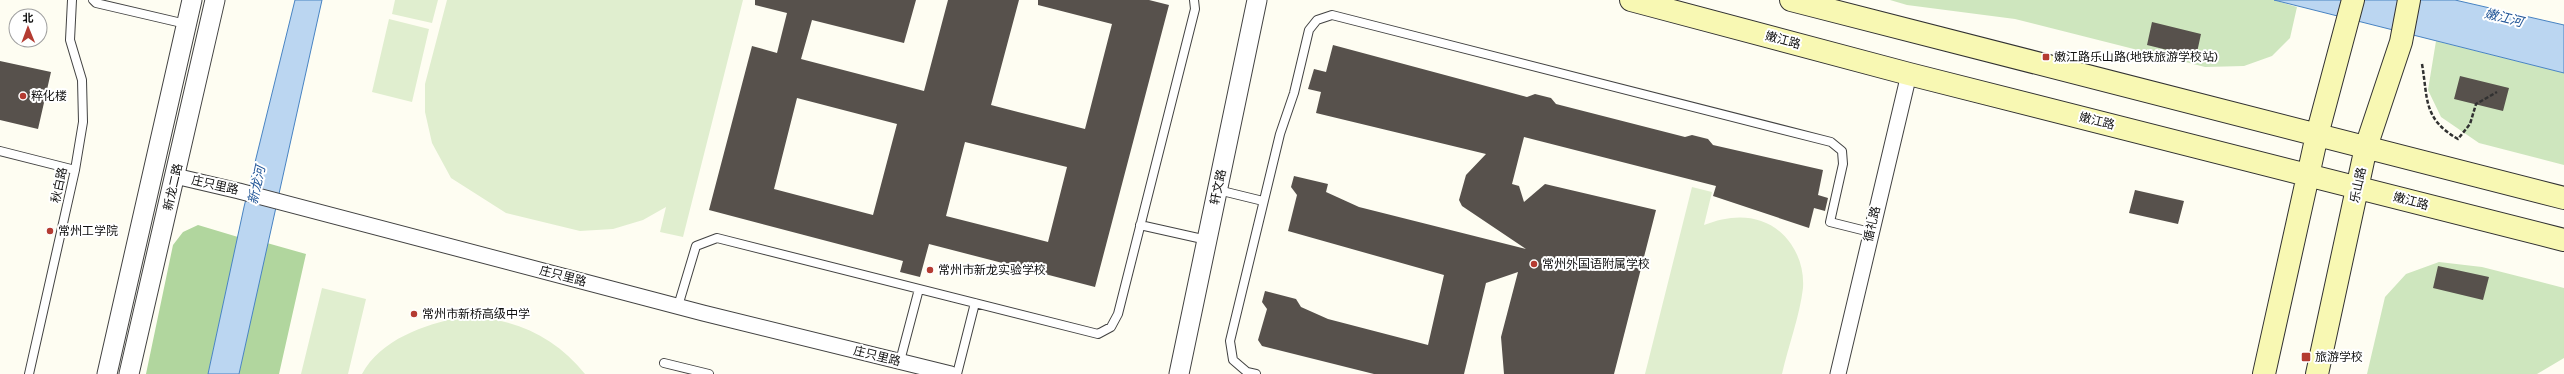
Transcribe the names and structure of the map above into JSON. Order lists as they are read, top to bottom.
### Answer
{
  "streets": {
    "main road": ["嫩江路", "乐山路"],
    "street": [
      "庄只里路",
      "新龙二路",
      "轩文路",
      "循礼路"
    ],
    "lane": ["秋白路"]
  },
  "crossings": [
    ["嫩江路", "乐山路"],
    ["嫩江路", "循礼路"],
    ["庄只里路", "新龙二路"]
  ],
  "water": ["嫩江河", "新龙河"],
  "places": {
    "transit": ["嫩江路乐山路(地铁旅游学校站)", "旅游学校"],
    "other": [
      "粹化楼",
      "常州工学院",
      "常州外国语附属学校",
      "常州市新龙实验学校",
      "常州市新桥高级中学"
    ]
  },
  "north": "top"
}
